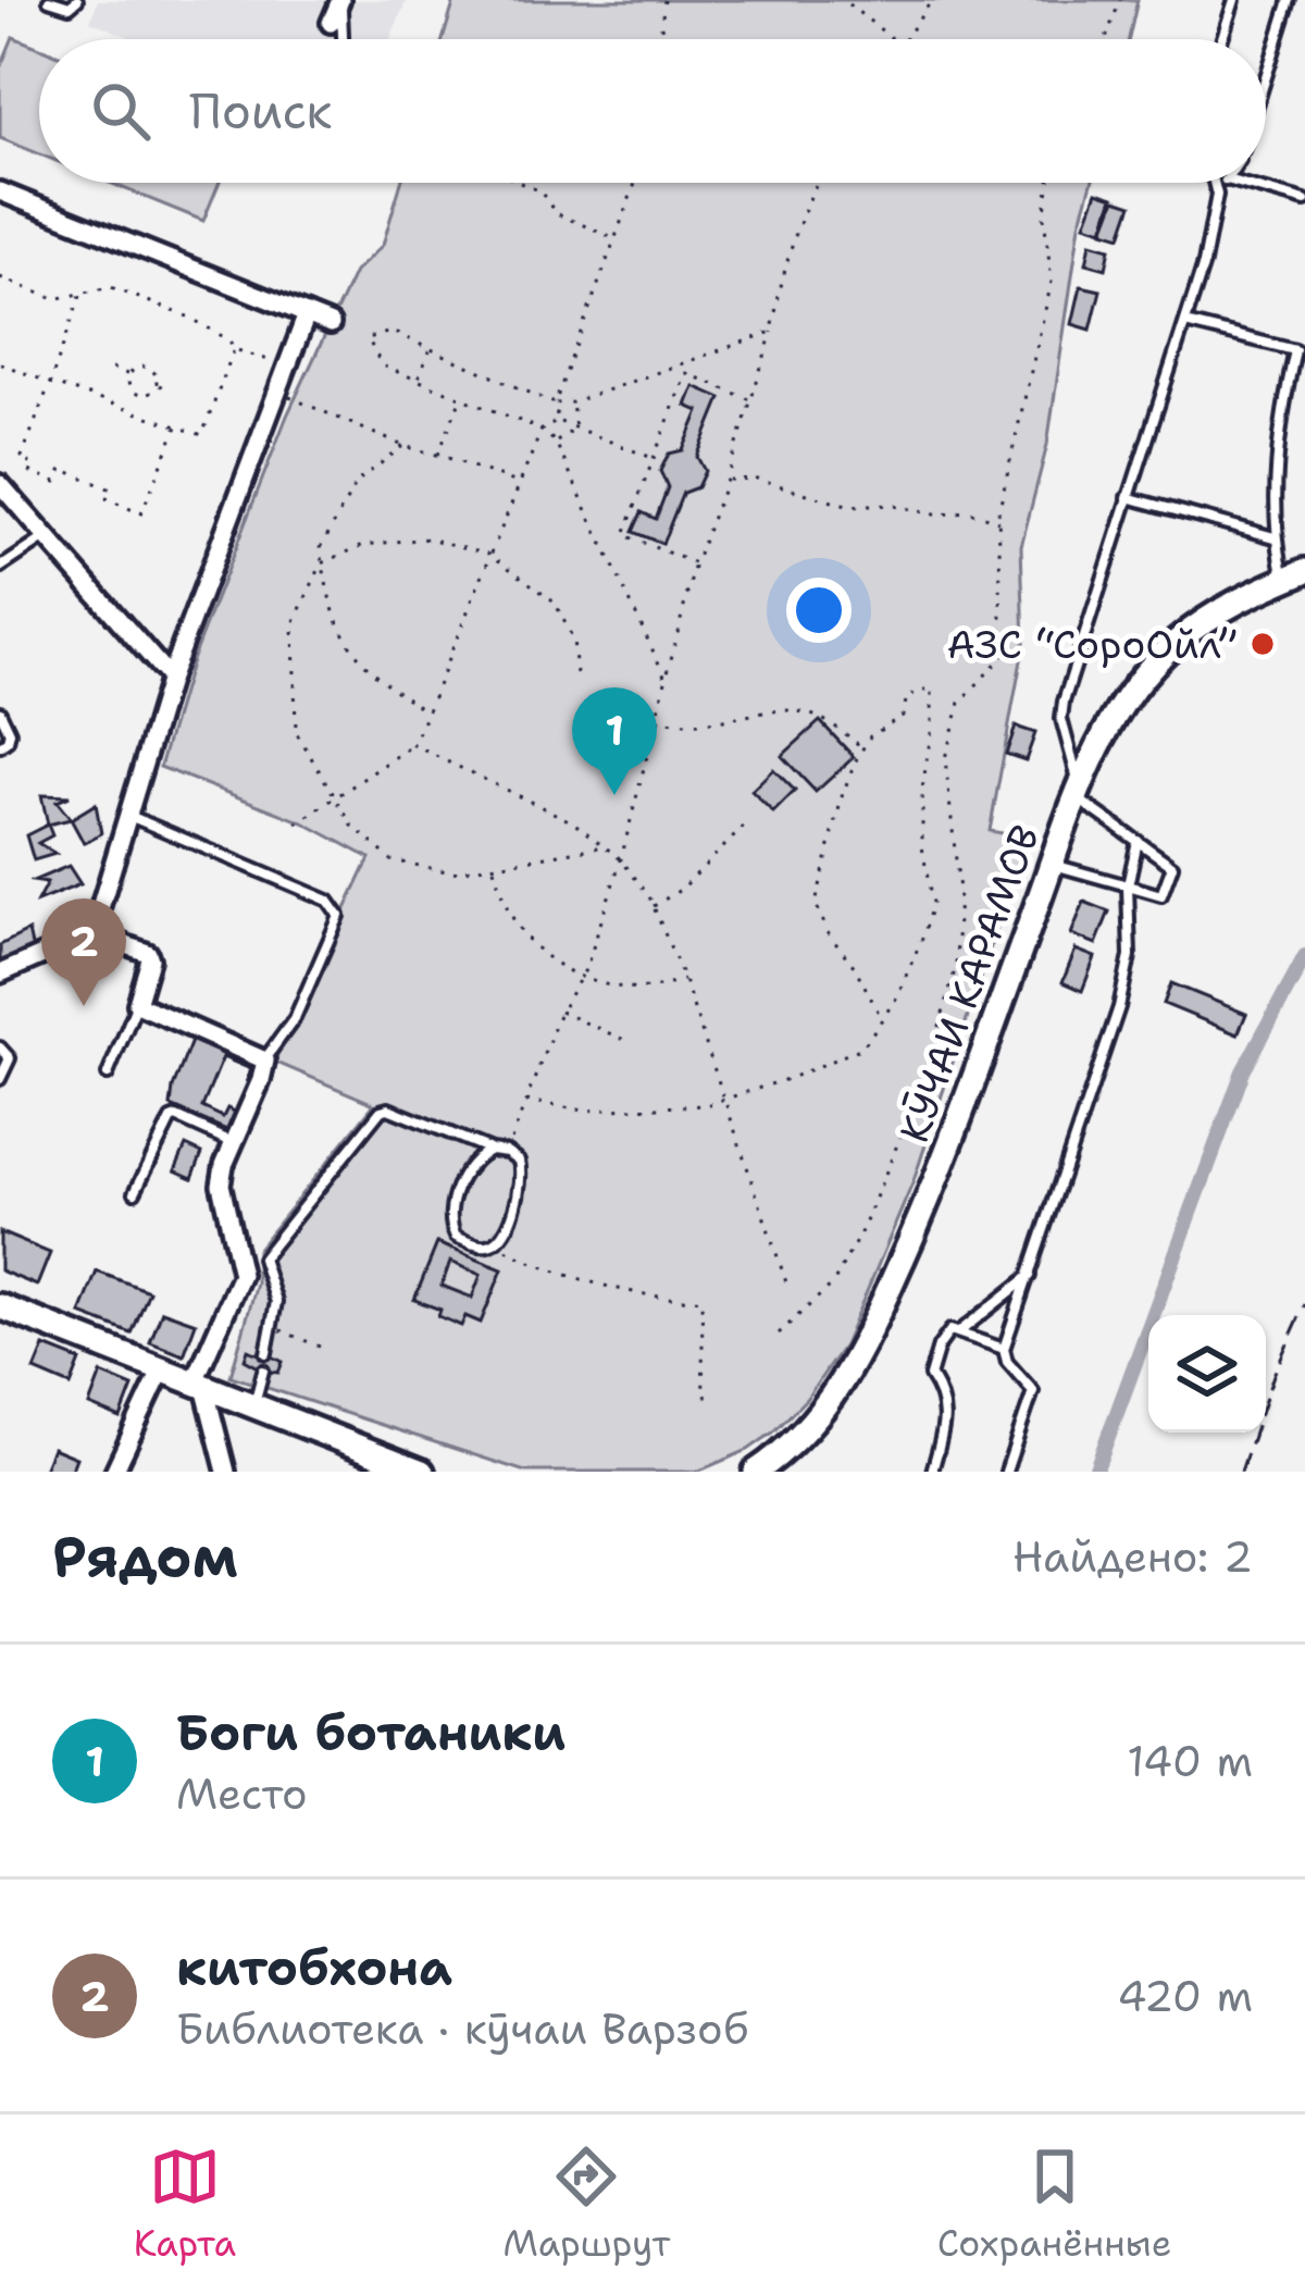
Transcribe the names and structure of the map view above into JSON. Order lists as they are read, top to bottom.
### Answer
{
  "streets": {
    "main road": ["КӮЧАИ КАРАМОВ"]
  },
  "places": ["АЗС “СороОйл”"],
  "page": {
    "search": "Поиск",
    "pins": ["1", "2"],
    "heading": ["Рядом", "Найдено: 2"],
    "list": [
      {
        "mark": "1",
        "name": "Боги ботаники",
        "note": "Место",
        "value": "140 m"
      },
      {
        "mark": "2",
        "name": "китобхона",
        "note": "Библиотека · кӯчаи Варзоб",
        "value": "420 m"
      }
    ],
    "nav": ["Карта", "Маршрут", "Сохранённые"]
  }
}
